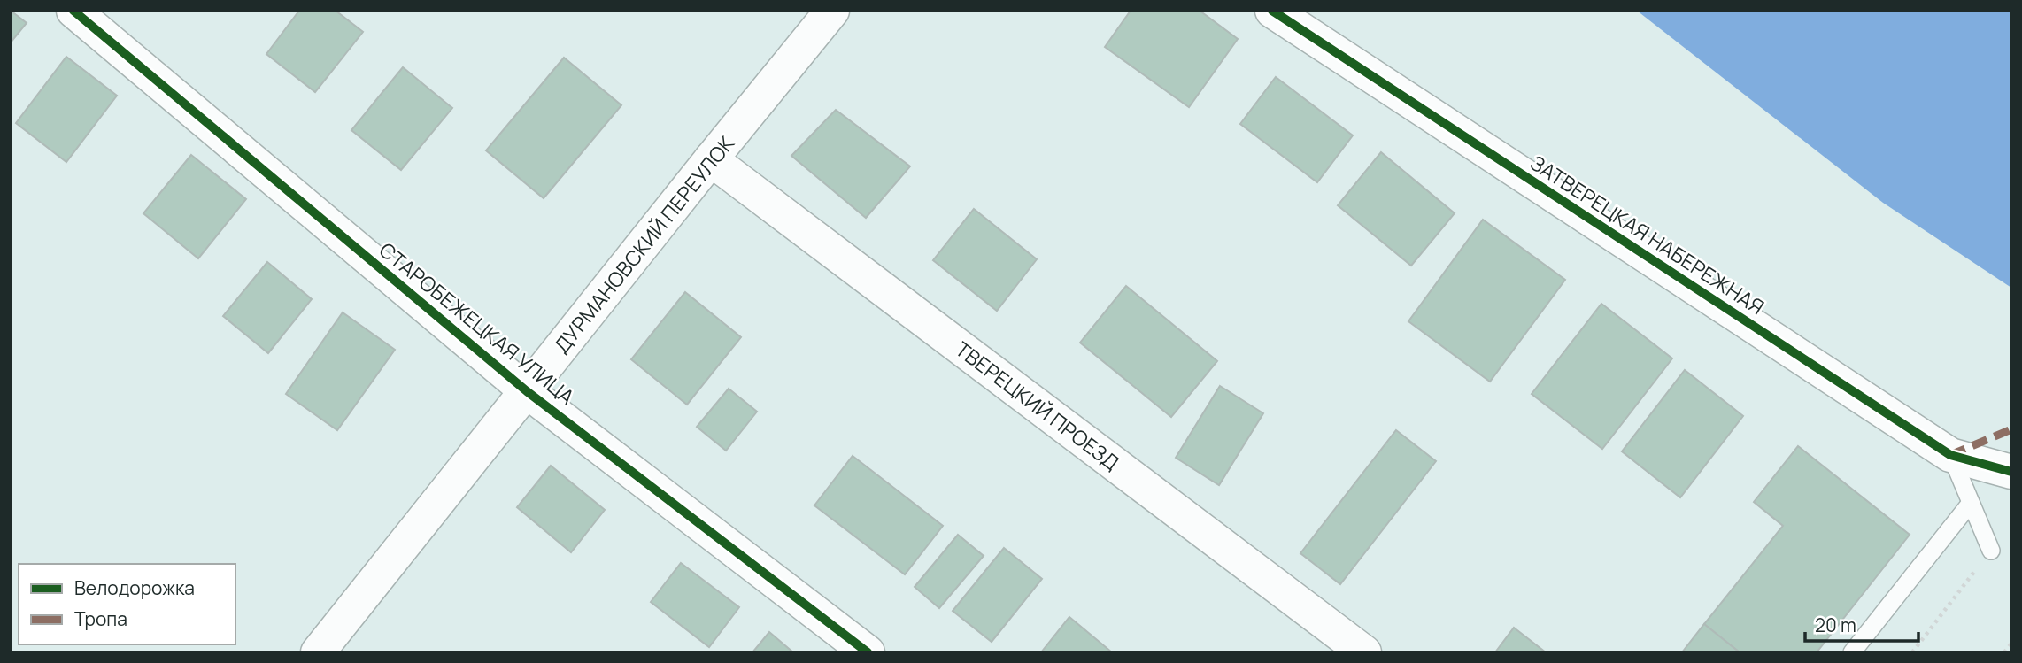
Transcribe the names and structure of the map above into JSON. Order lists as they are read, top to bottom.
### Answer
{
  "streets": {
    "street": [
      "ЗАТВЕРЕЦКАЯ НАБЕРЕЖНАЯ",
      "ДУРМАНОВСКИЙ ПЕРЕУЛОК",
      "СТАРОБЕЖЕЦКАЯ УЛИЦА",
      "ТВЕРЕЦКИЙ ПРОЕЗД"
    ]
  },
  "crossings": [
    ["ДУРМАНОВСКИЙ ПЕРЕУЛОК", "СТАРОБЕЖЕЦКАЯ УЛИЦА"],
    ["ДУРМАНОВСКИЙ ПЕРЕУЛОК", "ТВЕРЕЦКИЙ ПРОЕЗД"]
  ],
  "legend": ["Велодорожка", "Тропа"],
  "scale_bar": "20 m"
}
